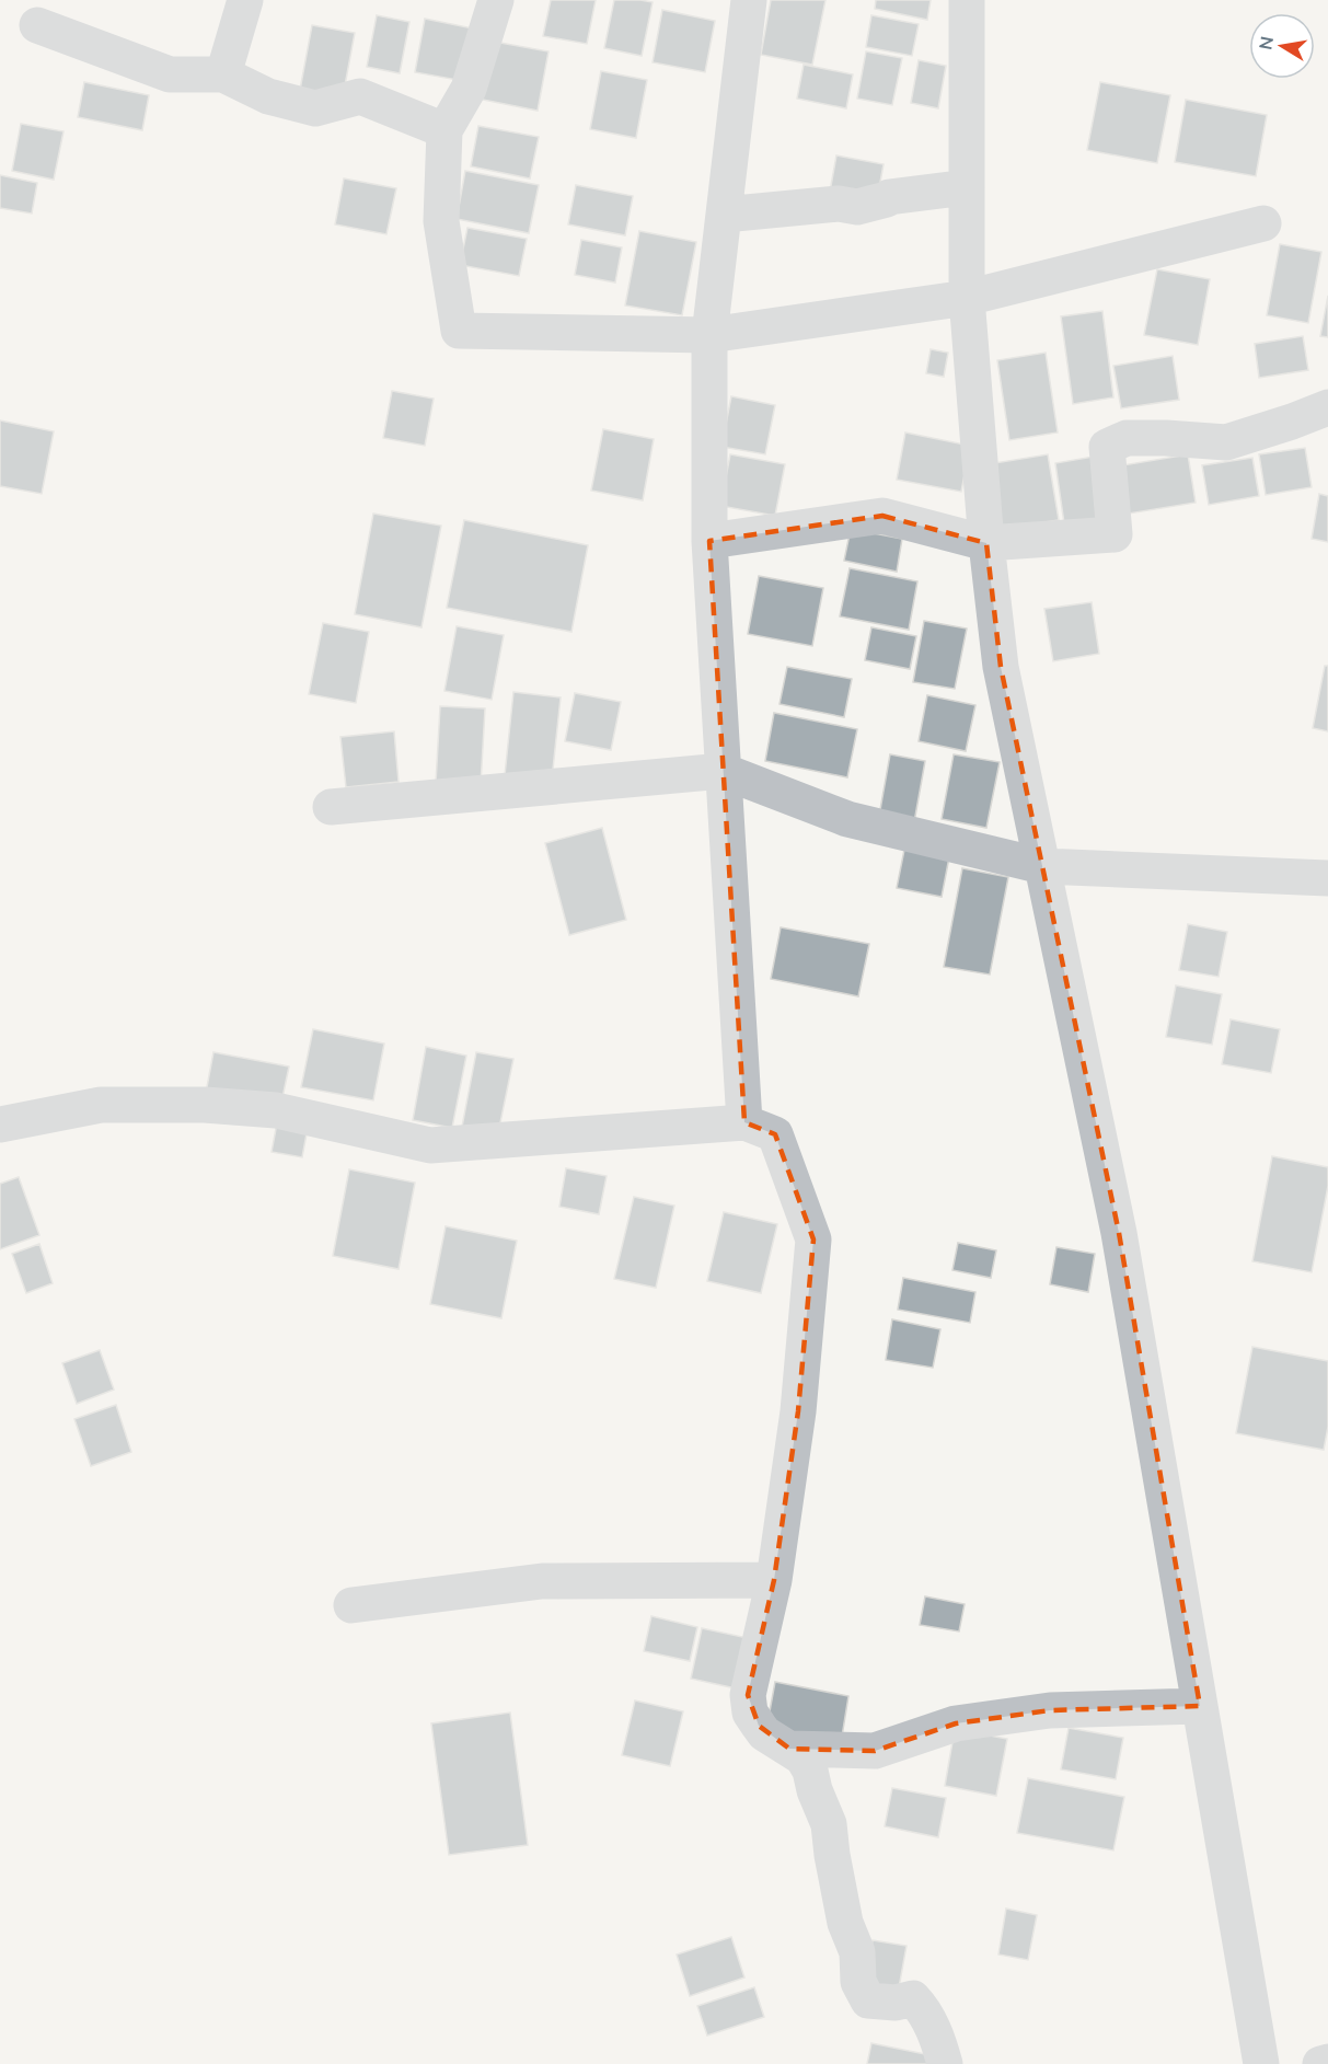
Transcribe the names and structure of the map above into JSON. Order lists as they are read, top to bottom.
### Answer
{
  "north": "left"
}
